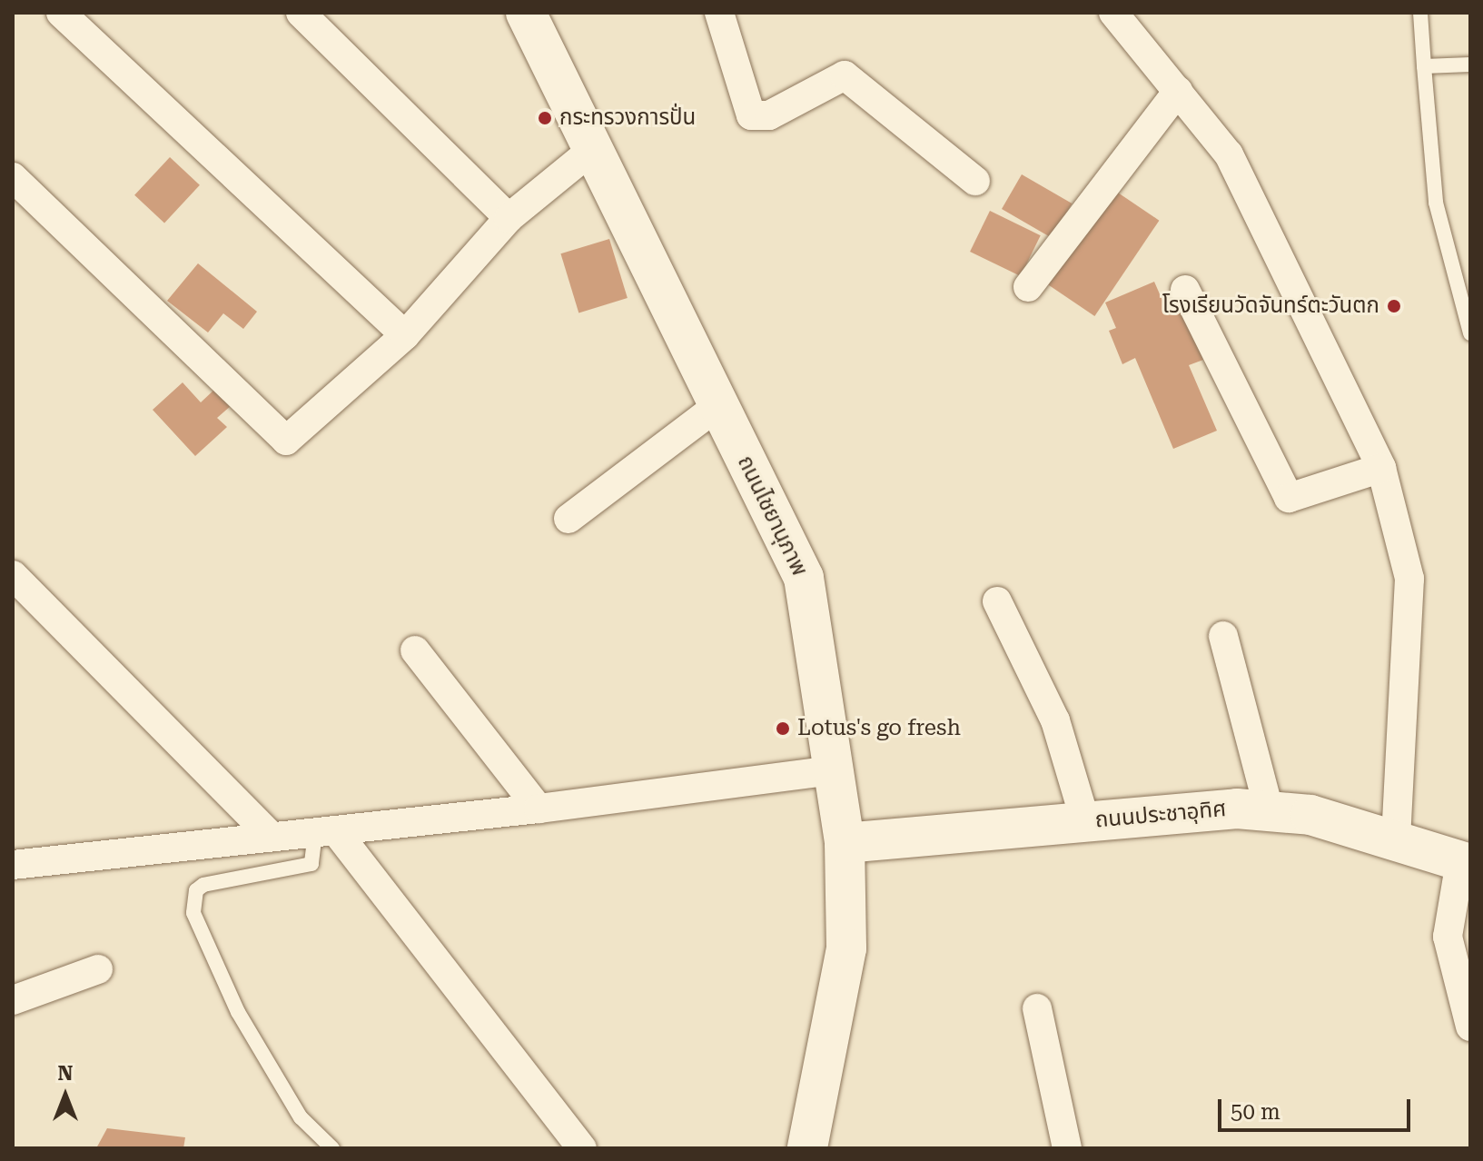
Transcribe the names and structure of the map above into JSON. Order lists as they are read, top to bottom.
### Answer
{
  "streets": {
    "street": ["ถนนไชยานุภาพ", "ถนนประชาอุทิศ"]
  },
  "crossings": [
    ["ถนนไชยานุภาพ", "ถนนประชาอุทิศ"]
  ],
  "places": ["กระทรวงการปั่น", "โรงเรียนวัดจันทร์ตะวันตก", "Lotus's go fresh"],
  "scale_bar": "50 m",
  "north": "top"
}
